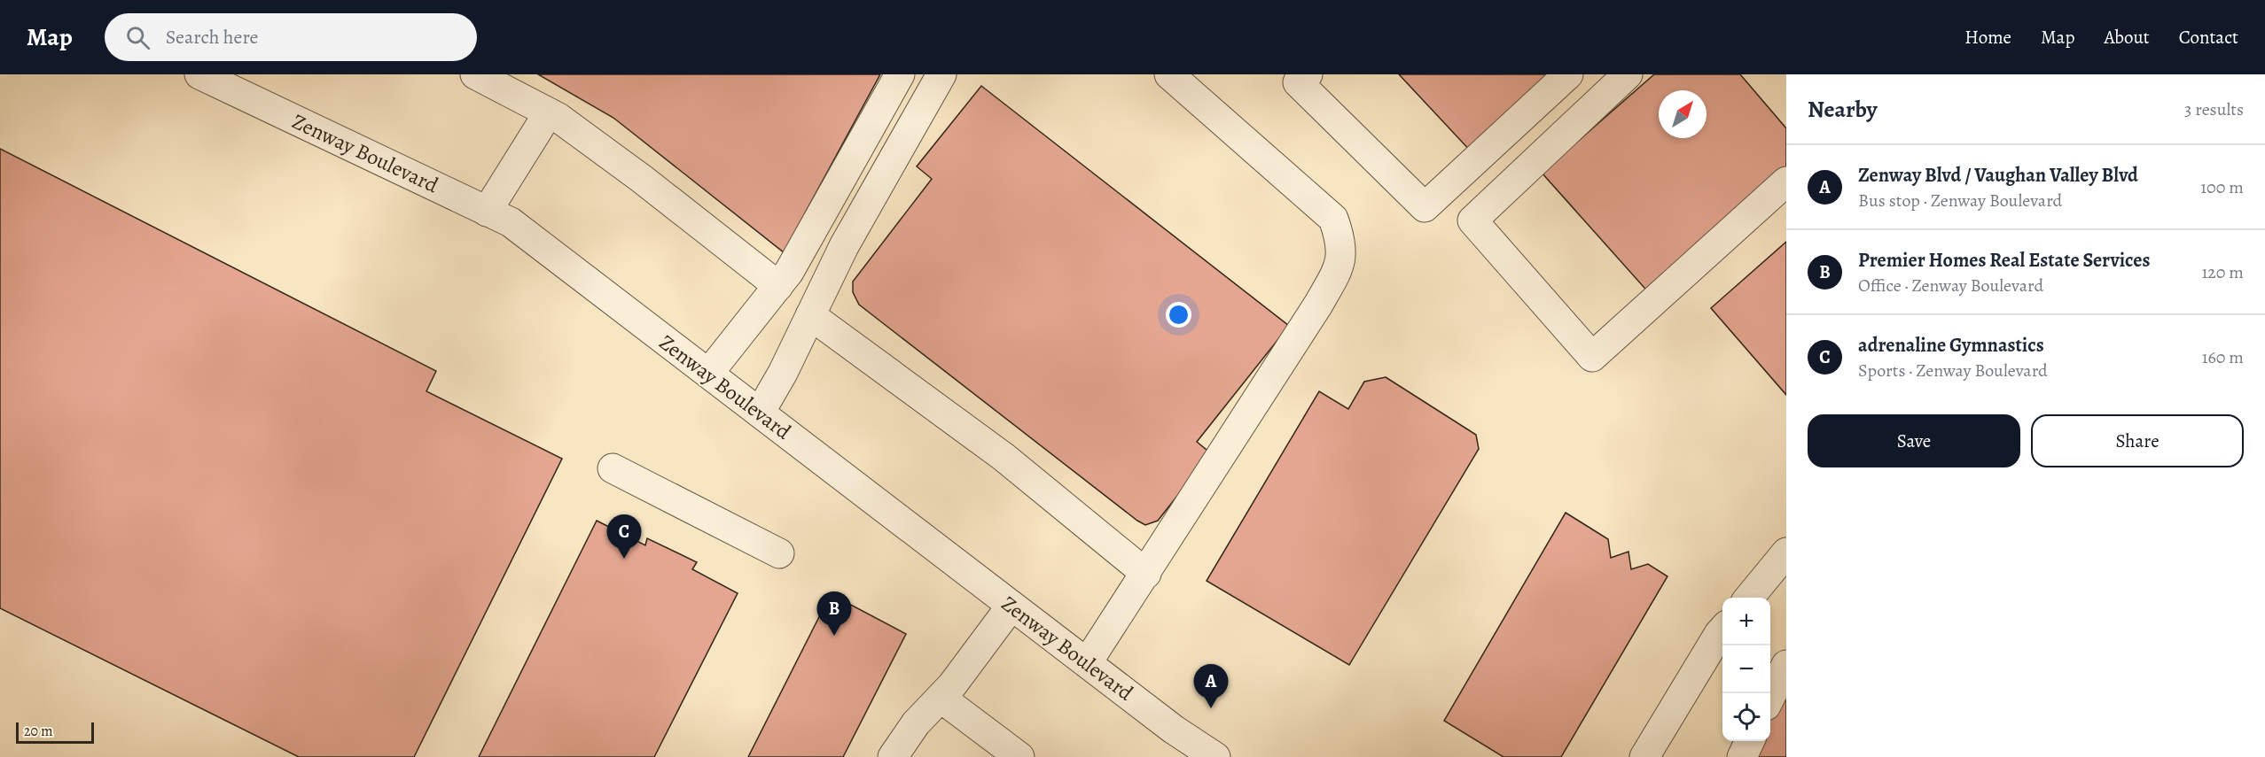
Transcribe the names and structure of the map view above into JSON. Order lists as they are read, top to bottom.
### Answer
{
  "streets": {
    "street": ["Zenway Boulevard"]
  },
  "scale_bar": "20 m",
  "north": "top right",
  "page": {
    "header": "Map",
    "search": "Search here",
    "nav": [
      "Home",
      "Map",
      "About",
      "Contact"
    ],
    "heading": ["Nearby", "3 results"],
    "list": [
      {
        "mark": "A",
        "name": "Zenway Blvd / Vaughan Valley Blvd",
        "note": "Bus stop · Zenway Boulevard",
        "value": "100 m"
      },
      {
        "mark": "B",
        "name": "Premier Homes Real Estate Services",
        "note": "Office · Zenway Boulevard",
        "value": "120 m"
      },
      {
        "mark": "C",
        "name": "adrenaline Gymnastics",
        "note": "Sports · Zenway Boulevard",
        "value": "160 m"
      }
    ],
    "buttons": ["Save", "Share"],
    "pins": ["C", "B", "A"],
    "map_buttons": ["+", "−"],
    "scale": "20 m"
  }
}
